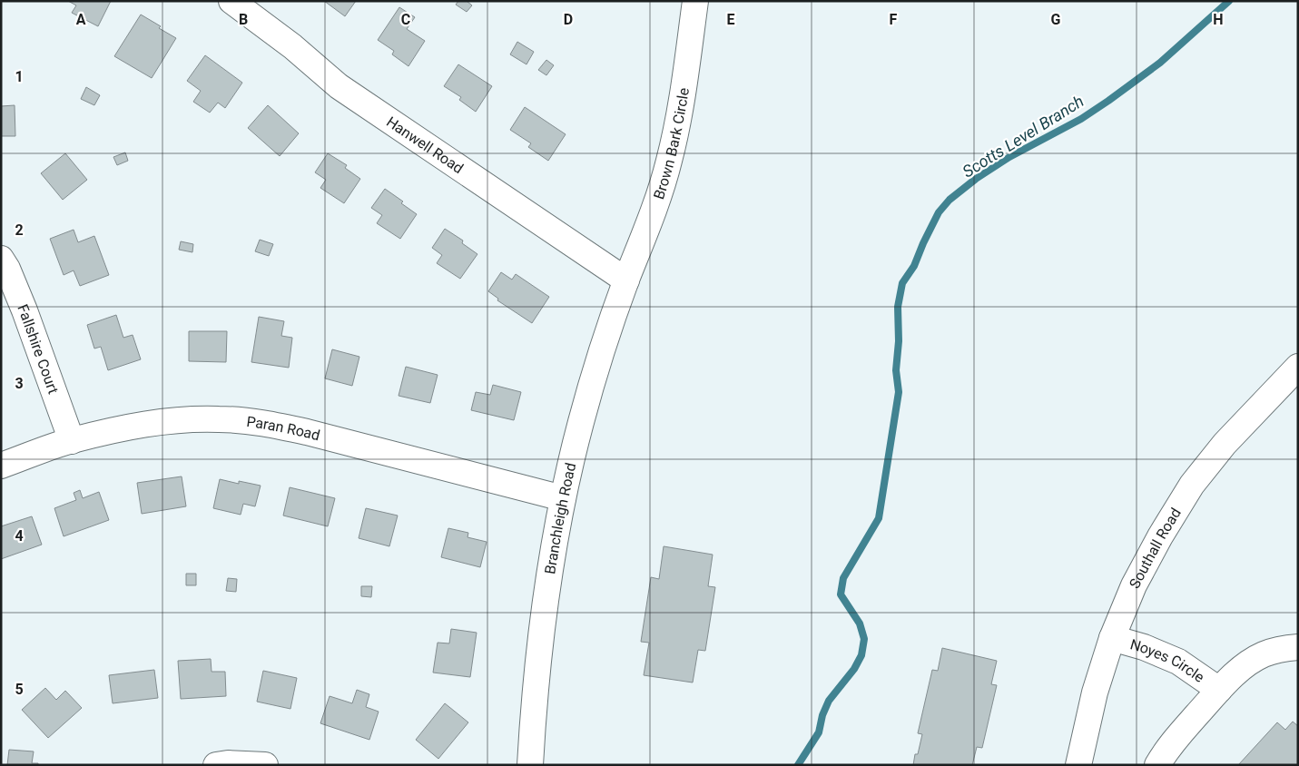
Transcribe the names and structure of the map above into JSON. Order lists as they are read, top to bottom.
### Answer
{
  "streets": {
    "street": [
      "Brown Bark Circle",
      "Hanwell Road",
      "Fallshire Court",
      "Paran Road",
      "Branchleigh Road",
      "Southall Road",
      "Noyes Circle"
    ]
  },
  "crossings": [
    ["Brown Bark Circle", "Hanwell Road"],
    ["Brown Bark Circle", "Branchleigh Road"],
    ["Hanwell Road", "Branchleigh Road"],
    ["Fallshire Court", "Paran Road"],
    ["Paran Road", "Branchleigh Road"],
    ["Southall Road", "Noyes Circle"]
  ],
  "water": ["Scotts Level Branch"],
  "grid": {
    "columns": [
      "A",
      "B",
      "C",
      "D",
      "E",
      "F",
      "G",
      "H"
    ],
    "rows": [
      "1",
      "2",
      "3",
      "4",
      "5"
    ]
  }
}
